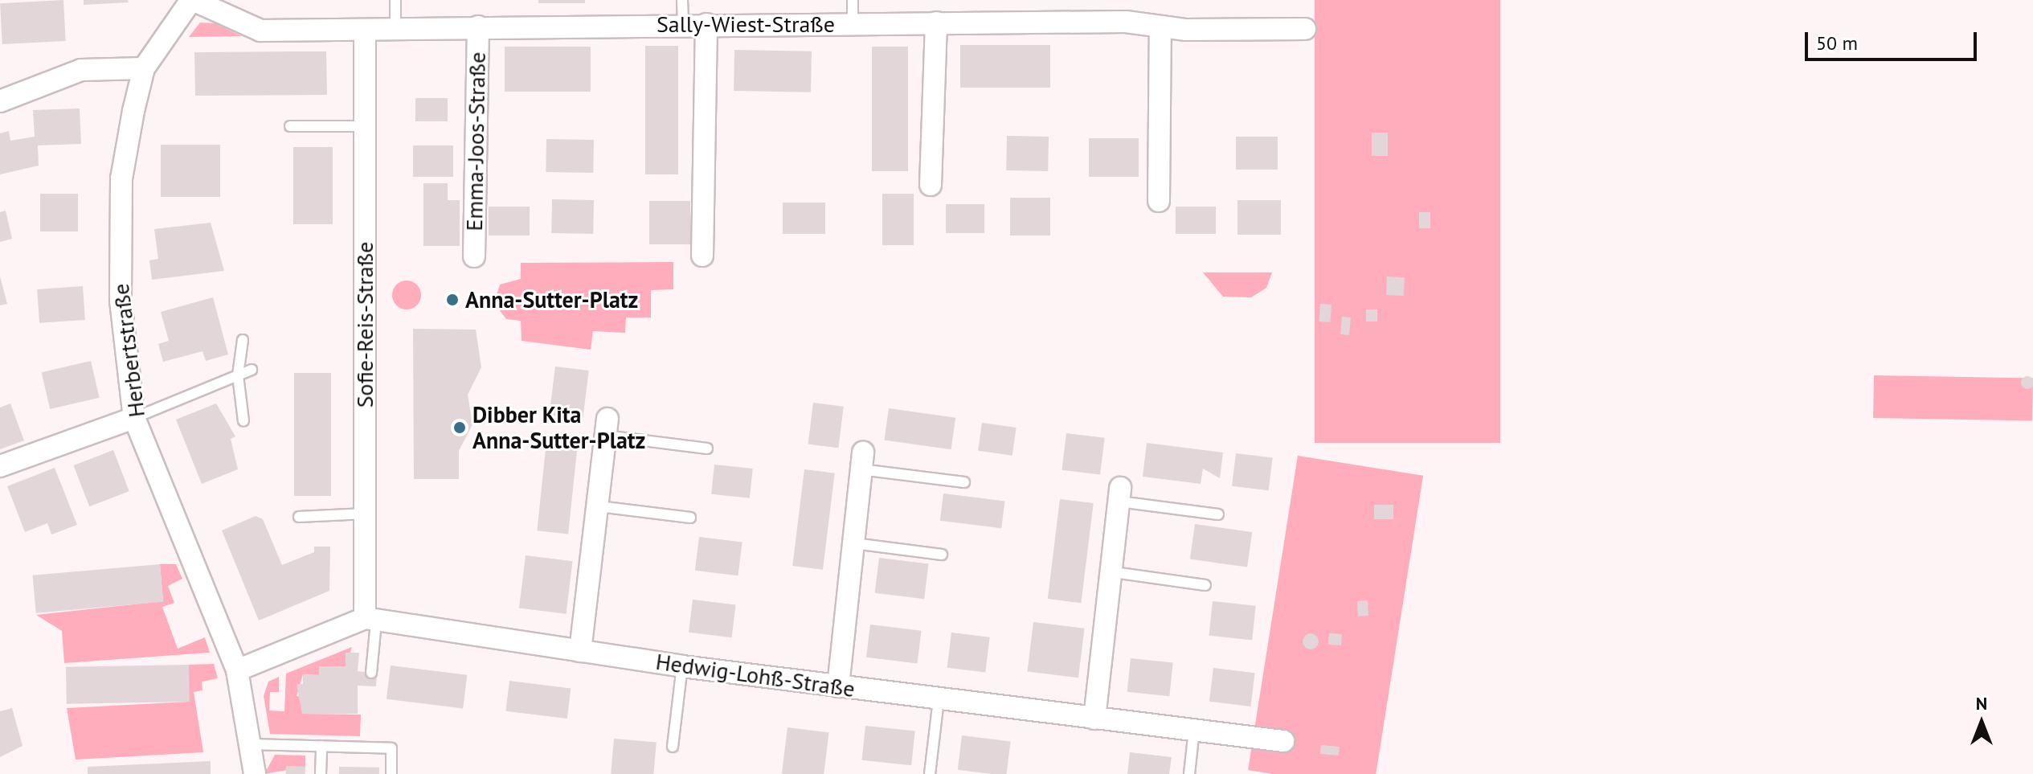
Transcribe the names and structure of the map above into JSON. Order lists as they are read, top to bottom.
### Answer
{
  "streets": {
    "street": [
      "Sally-Wiest-Straße",
      "Emma-Joos-Straße",
      "Sofie-Reis-Straße",
      "Herbertstraße",
      "Hedwig-Lohß-Straße"
    ]
  },
  "crossings": [
    ["Sally-Wiest-Straße", "Emma-Joos-Straße"],
    ["Sally-Wiest-Straße", "Sofie-Reis-Straße"],
    ["Sally-Wiest-Straße", "Herbertstraße"],
    ["Sofie-Reis-Straße", "Hedwig-Lohß-Straße"]
  ],
  "places": ["Anna-Sutter-Platz", "Dibber Kita Anna-Sutter-Platz"],
  "scale_bar": "50 m",
  "north": "top"
}
